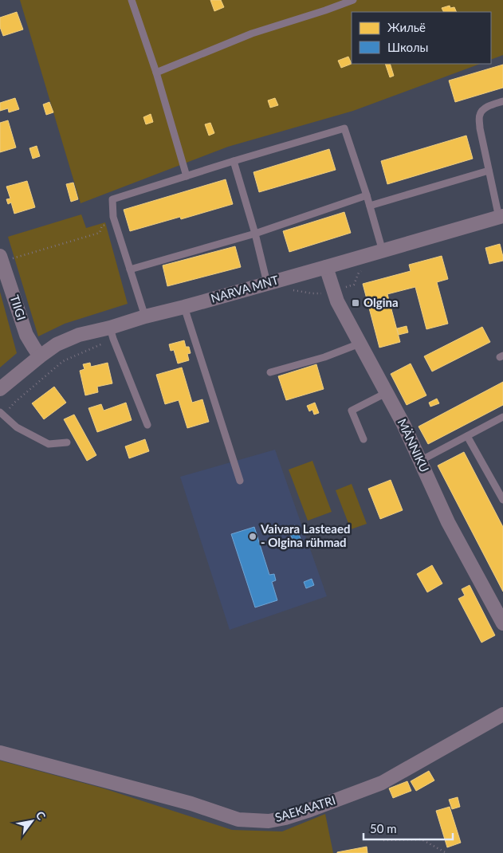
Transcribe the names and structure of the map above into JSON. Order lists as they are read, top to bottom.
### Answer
{
  "streets": {
    "street": [
      "NARVA MNT",
      "TIIGI",
      "MÄNNIKU",
      "SAEKAATRI"
    ]
  },
  "crossings": [
    ["NARVA MNT", "TIIGI"],
    ["NARVA MNT", "MÄNNIKU"]
  ],
  "places": {
    "transit": ["Olgina"],
    "other": ["Vaivara Lasteaed - Olgina rühmad"]
  },
  "legend": ["Жильё", "Школы"],
  "scale_bar": "50 m",
  "north": "top right"
}
